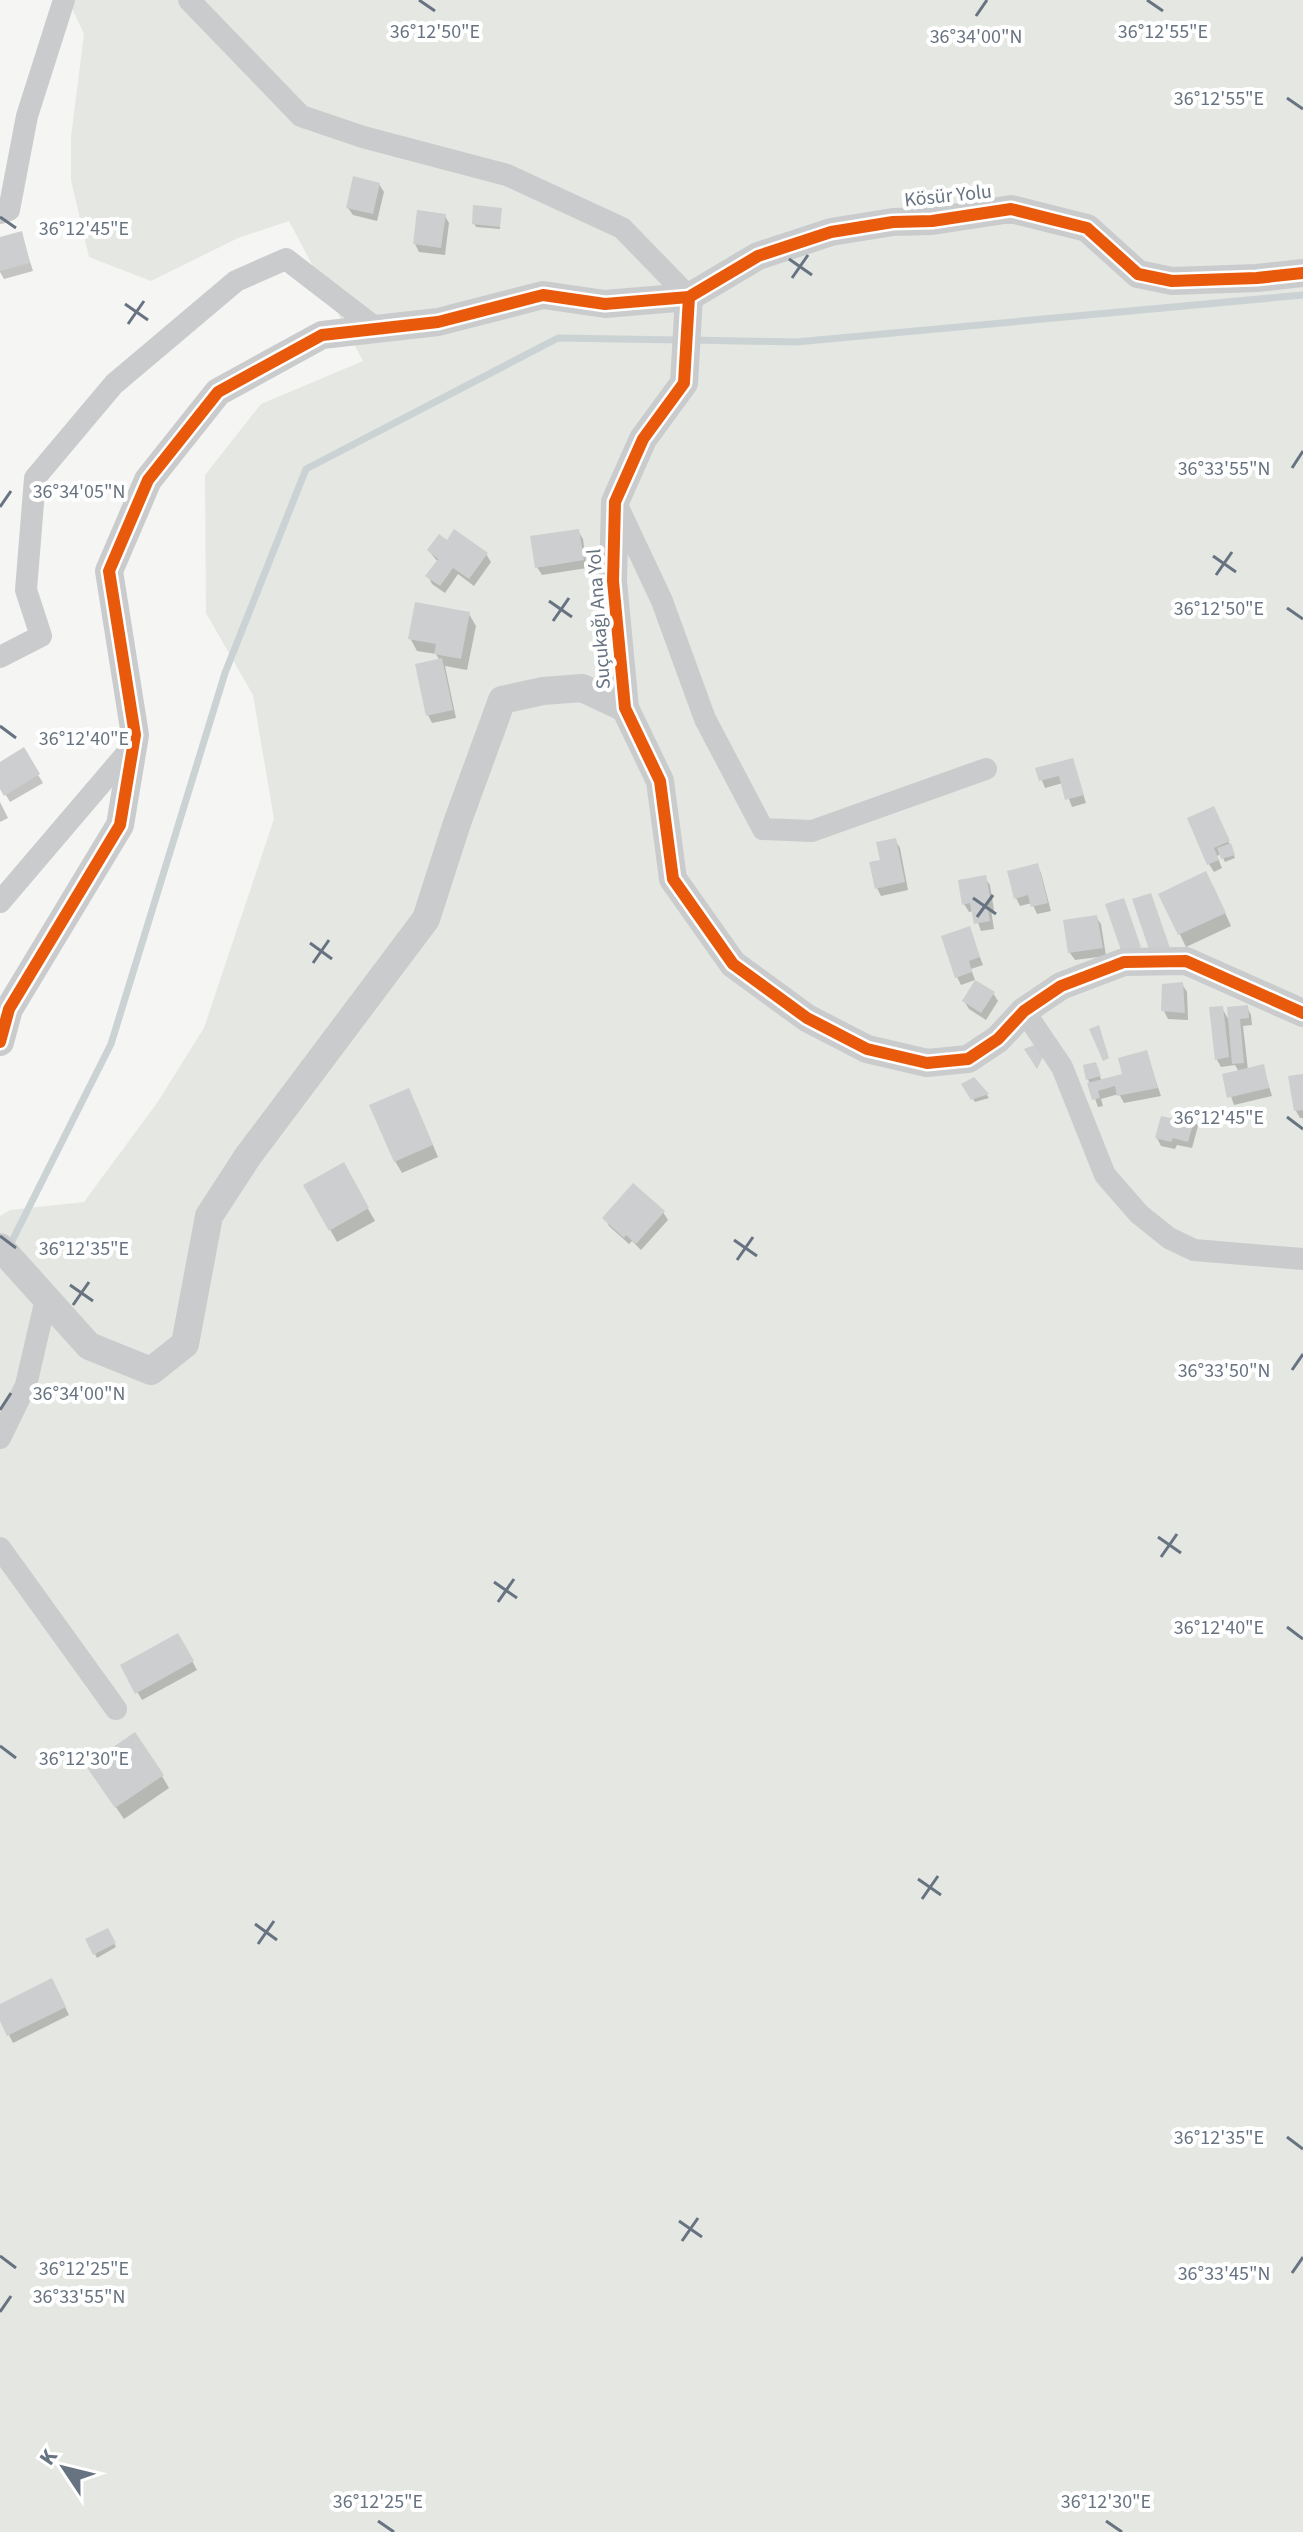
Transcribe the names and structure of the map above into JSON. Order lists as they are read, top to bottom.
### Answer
{
  "streets": {
    "street": ["Kösür Yolu", "Suçukağı Ana Yol"]
  },
  "crossings": [
    ["Kösür Yolu", "Suçukağı Ana Yol"]
  ],
  "north": "top left",
  "coordinates": [
    "36°12'55\"E",
    "36°12'50\"E",
    "36°34'00\"N",
    "36°12'45\"E",
    "36°33'55\"N",
    "36°34'05\"N",
    "36°12'40\"E",
    "36°12'35\"E",
    "36°33'50\"N",
    "36°12'30\"E",
    "36°12'25\"E",
    "36°33'45\"N"
  ]
}
